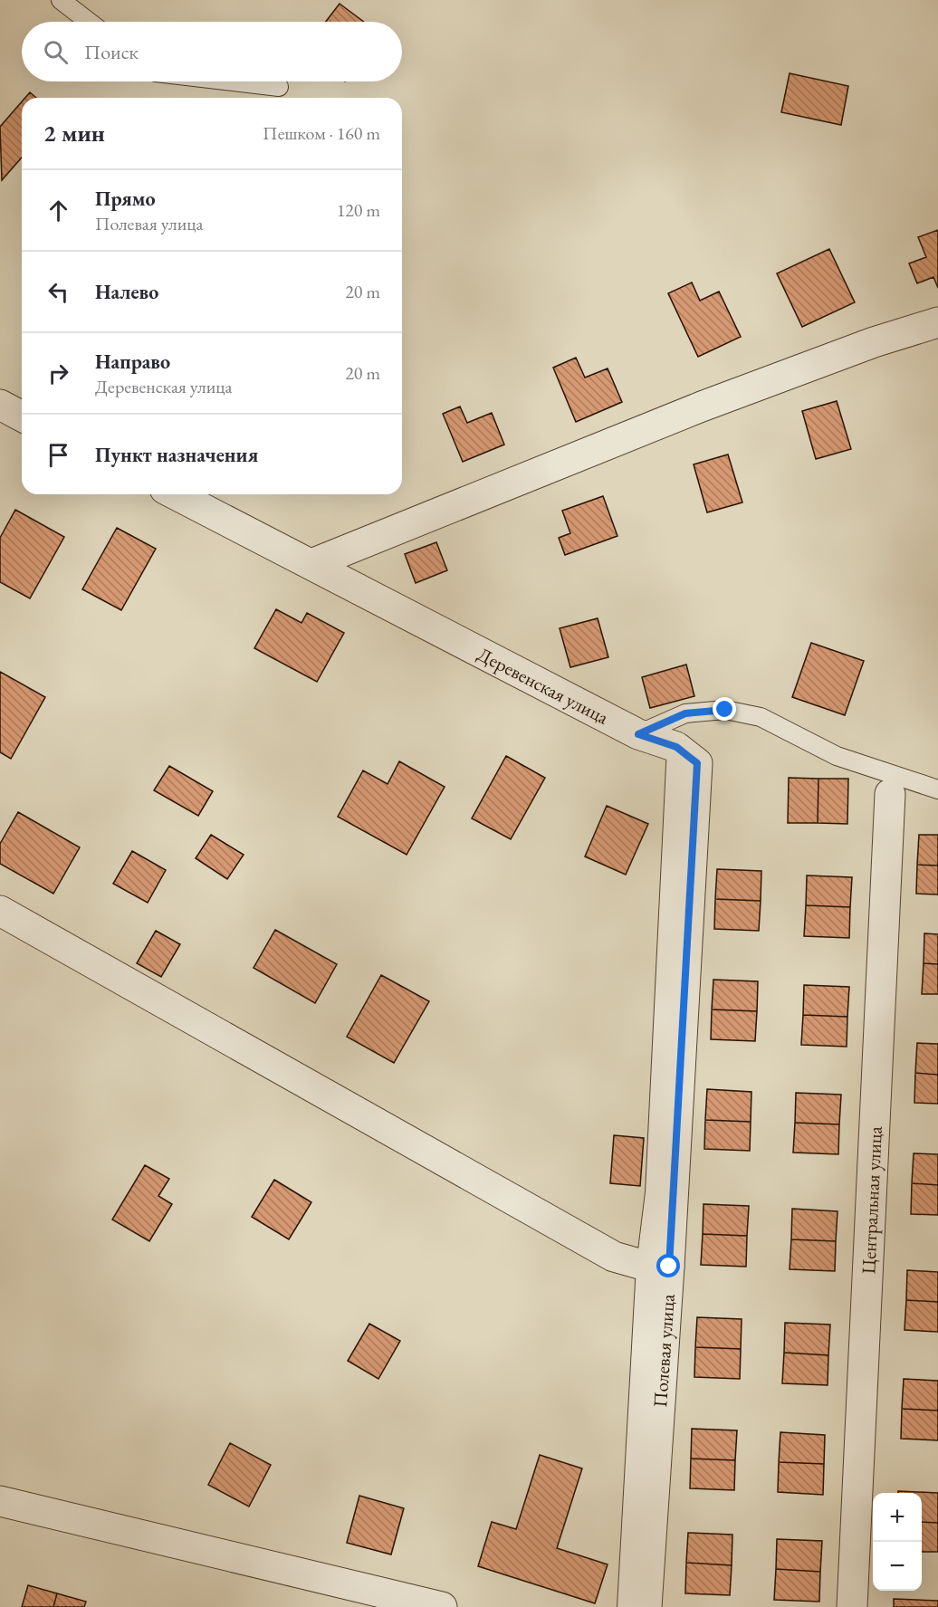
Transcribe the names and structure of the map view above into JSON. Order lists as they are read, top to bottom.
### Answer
{
  "streets": {
    "street": ["Деревенская улица", "Центральная улица", "Полевая улица"]
  },
  "crossings": [
    ["Деревенская улица", "Полевая улица"]
  ],
  "page": {
    "search": "Поиск",
    "heading": ["2 мин", "Пешком · 160 m"],
    "list": [
      ["Прямо", "Полевая улица", "120 m"],
      ["Налево", "20 m"],
      ["Направо", "Деревенская улица", "20 m"],
      "Пункт назначения"
    ],
    "map_buttons": ["+", "−"]
  }
}
